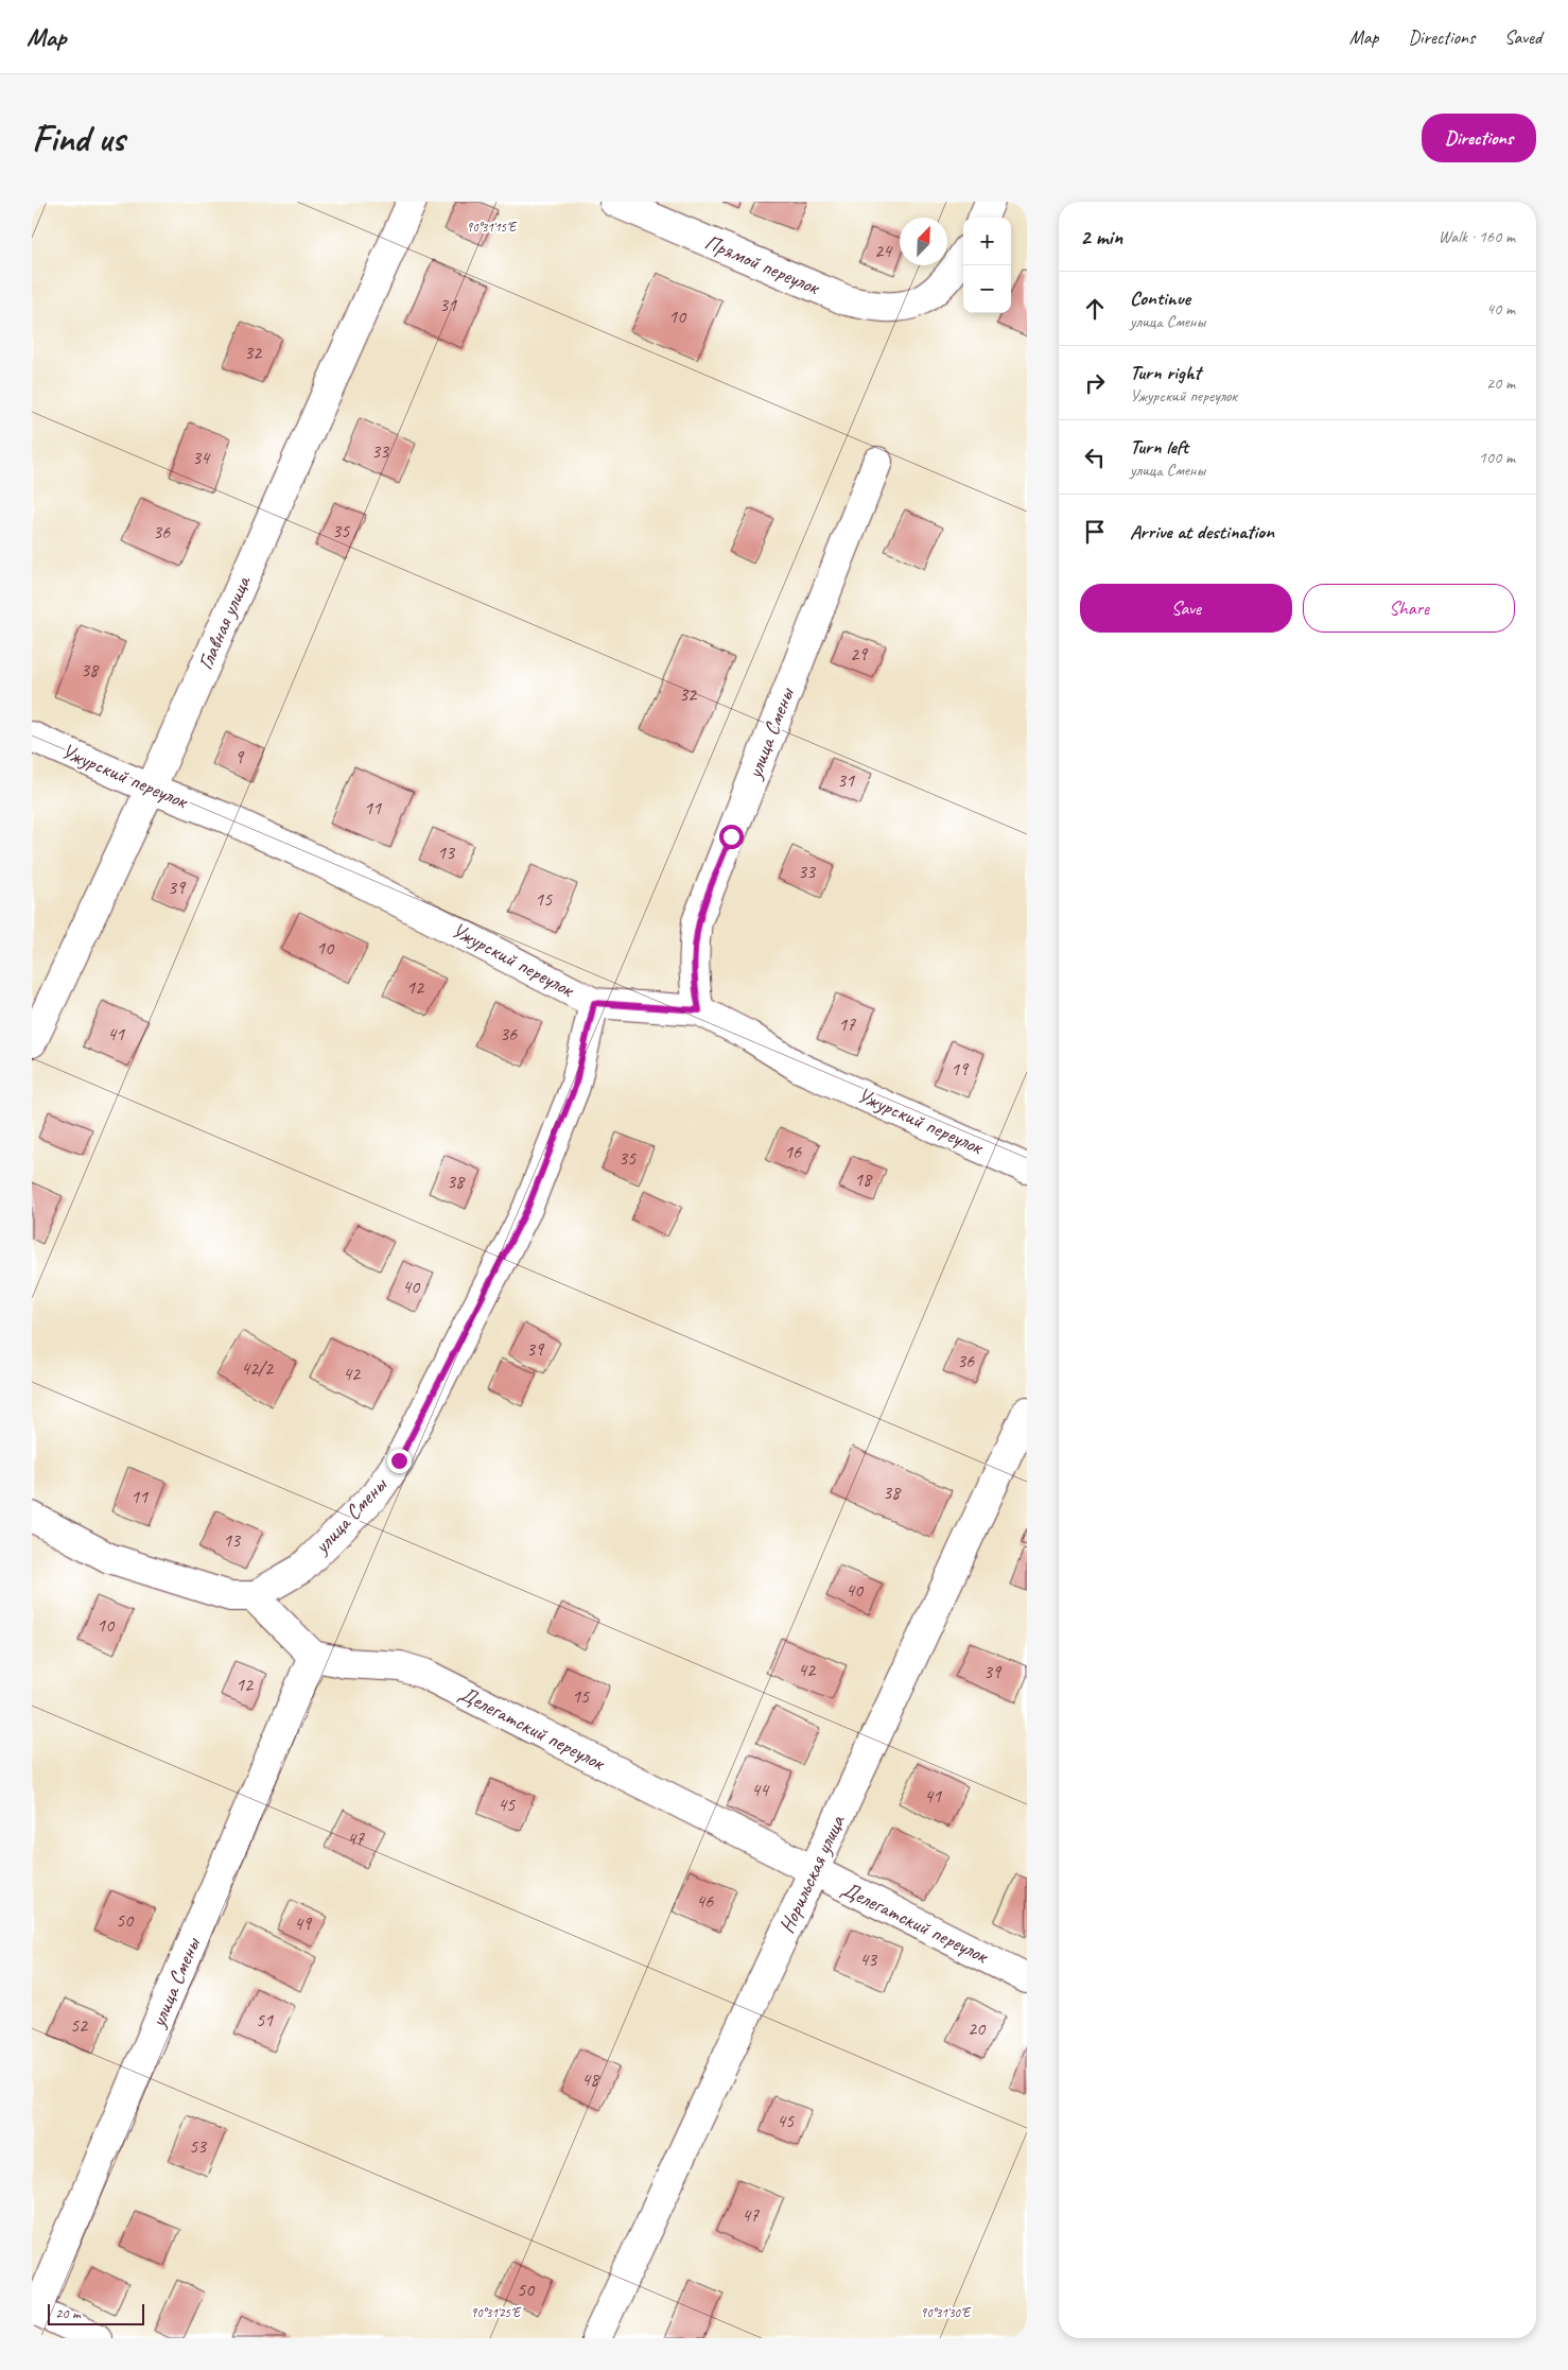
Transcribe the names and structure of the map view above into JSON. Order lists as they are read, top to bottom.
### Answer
{
  "streets": {
    "street": [
      "Прямой переулок",
      "Главная улица",
      "улица Смены",
      "Ужурский переулок",
      "Делегатский переулок",
      "Норильская улица"
    ]
  },
  "crossings": [
    ["Главная улица", "Ужурский переулок"],
    ["улица Смены", "Ужурский переулок"],
    ["улица Смены", "Делегатский переулок"],
    ["Делегатский переулок", "Норильская улица"]
  ],
  "house_numbers": [
    "24",
    "31",
    "10",
    "32",
    "33",
    "34",
    "35",
    "36",
    "29",
    "38",
    "32",
    "9",
    "31",
    "11",
    "13",
    "33",
    "39",
    "15",
    "10",
    "12",
    "17",
    "41",
    "36",
    "19",
    "16",
    "35",
    "18",
    "38",
    "40",
    "39",
    "36",
    "42/2",
    "42",
    "38",
    "11",
    "13",
    "40",
    "10",
    "42",
    "39",
    "12",
    "15",
    "44",
    "41",
    "45",
    "47",
    "46",
    "50",
    "49",
    "43",
    "51",
    "52",
    "20",
    "48",
    "45",
    "53",
    "47",
    "50"
  ],
  "scale_bar": "20 m",
  "north": "top right",
  "page": {
    "header": "Map",
    "nav": ["Map", "Directions", "Saved"],
    "buttons": [
      "Directions",
      ["Save", "Share"]
    ],
    "title": "Find us",
    "heading": ["2 min", "Walk · 160 m"],
    "map_buttons": ["+", "−"],
    "list": [
      ["Continue", "улица Смены", "40 m"],
      ["Turn right", "Ужурский переулок", "20 m"],
      ["Turn left", "улица Смены", "100 m"],
      "Arrive at destination"
    ],
    "scale": "20 m"
  },
  "coordinates": ["90°31'15\"E", "90°31'25\"E", "90°31'30\"E"]
}
